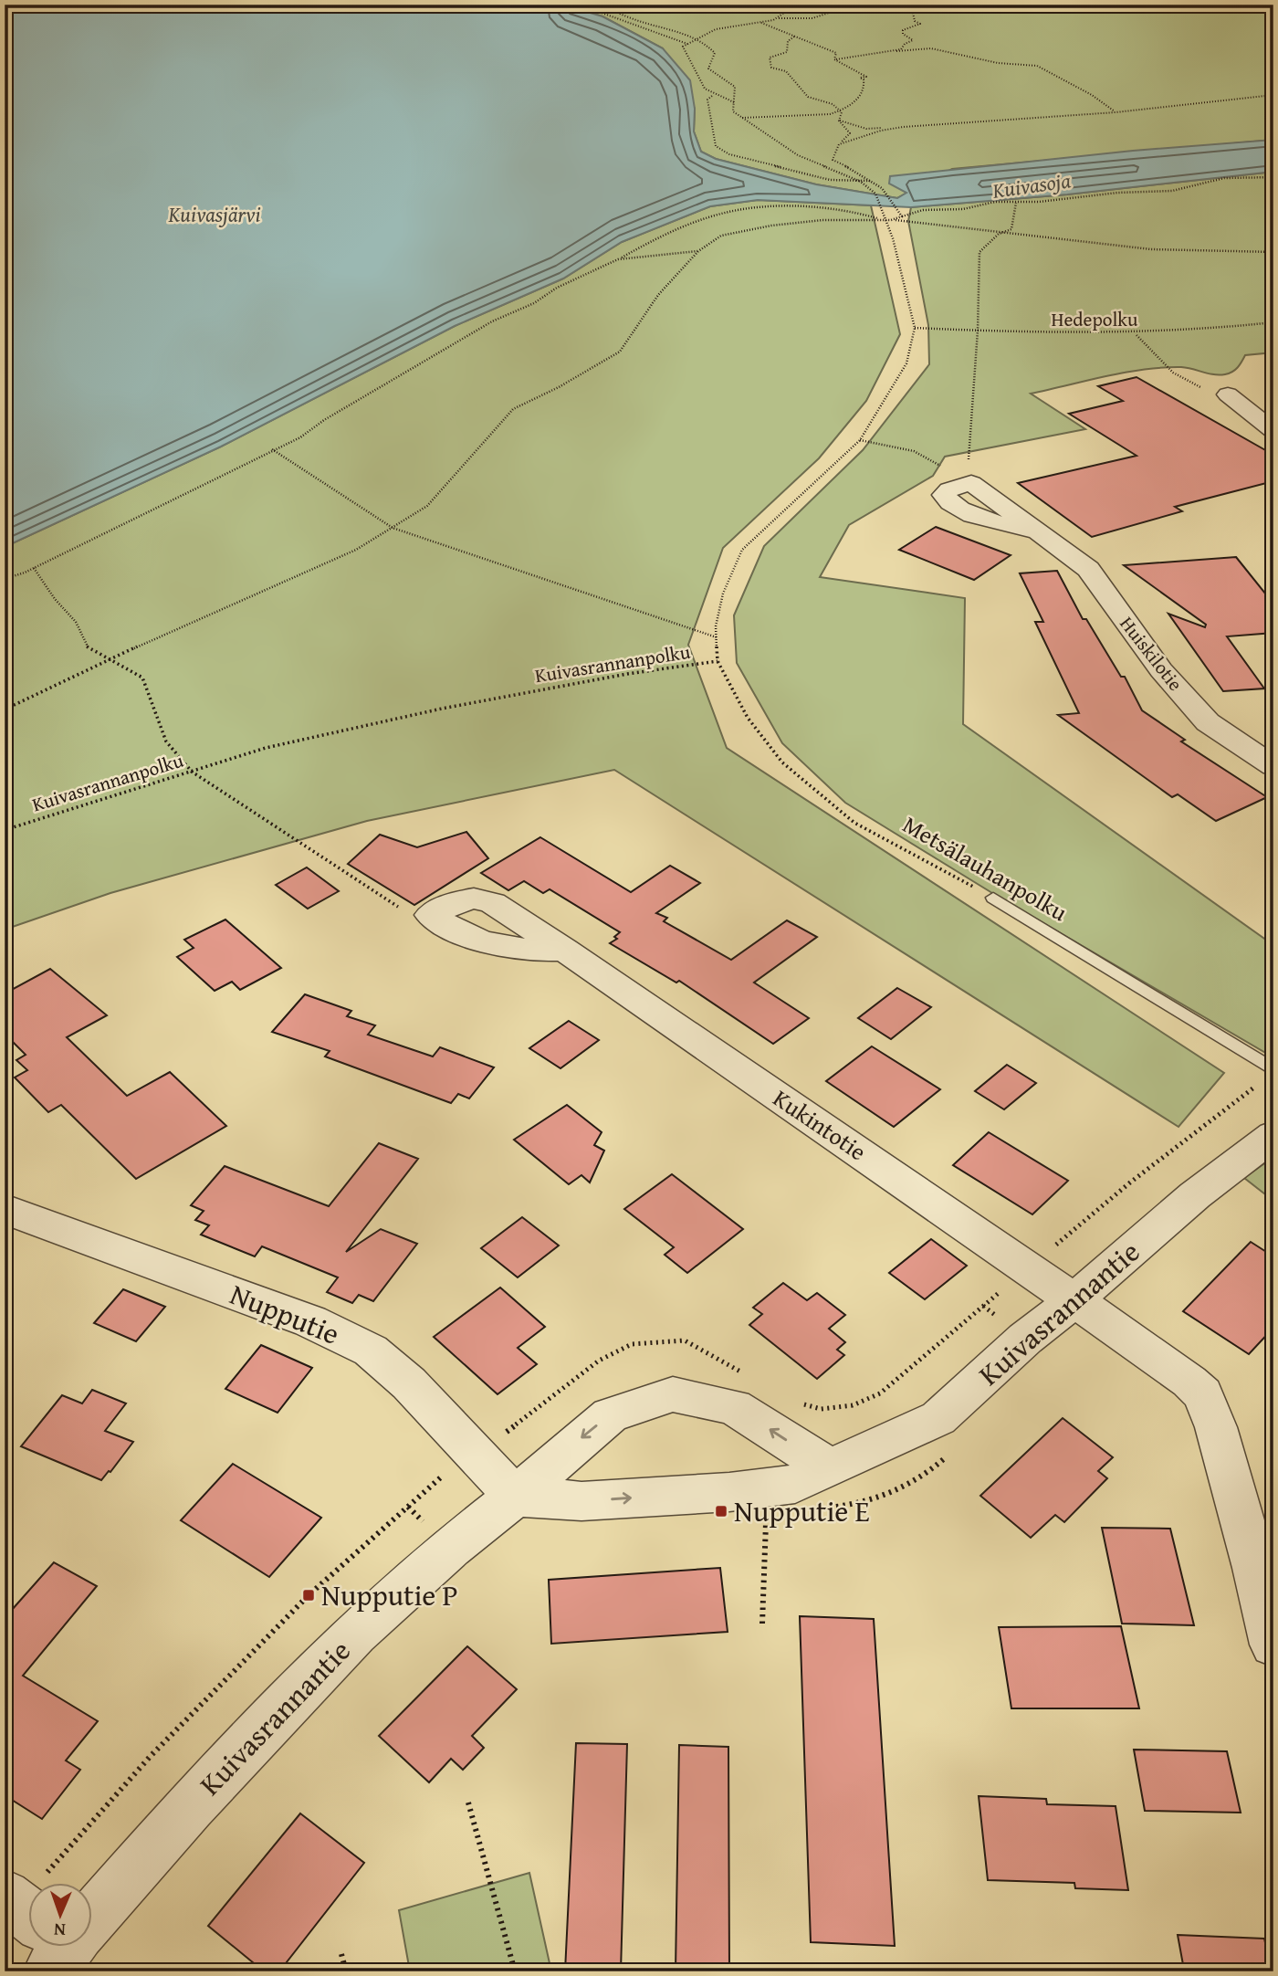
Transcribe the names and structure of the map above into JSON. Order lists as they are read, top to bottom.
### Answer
{
  "streets": {
    "street": [
      "Huiskilotie",
      "Kukintotie",
      "Kuivasrannantie",
      "Nupputie"
    ],
    "lane": ["Metsälauhanpolku"],
    "path": ["Hedepolku", "Kuivasrannanpolku"]
  },
  "crossings": [
    ["Hedepolku", "Kuivasrannanpolku"],
    ["Kuivasrannanpolku", "Metsälauhanpolku"],
    ["Kukintotie", "Kuivasrannantie"],
    ["Kuivasrannantie", "Nupputie"]
  ],
  "water": ["Kuivasoja", "Kuivasjärvi"],
  "places": {
    "transit": ["Nupputie E", "Nupputie P"]
  },
  "north": "bottom"
}
